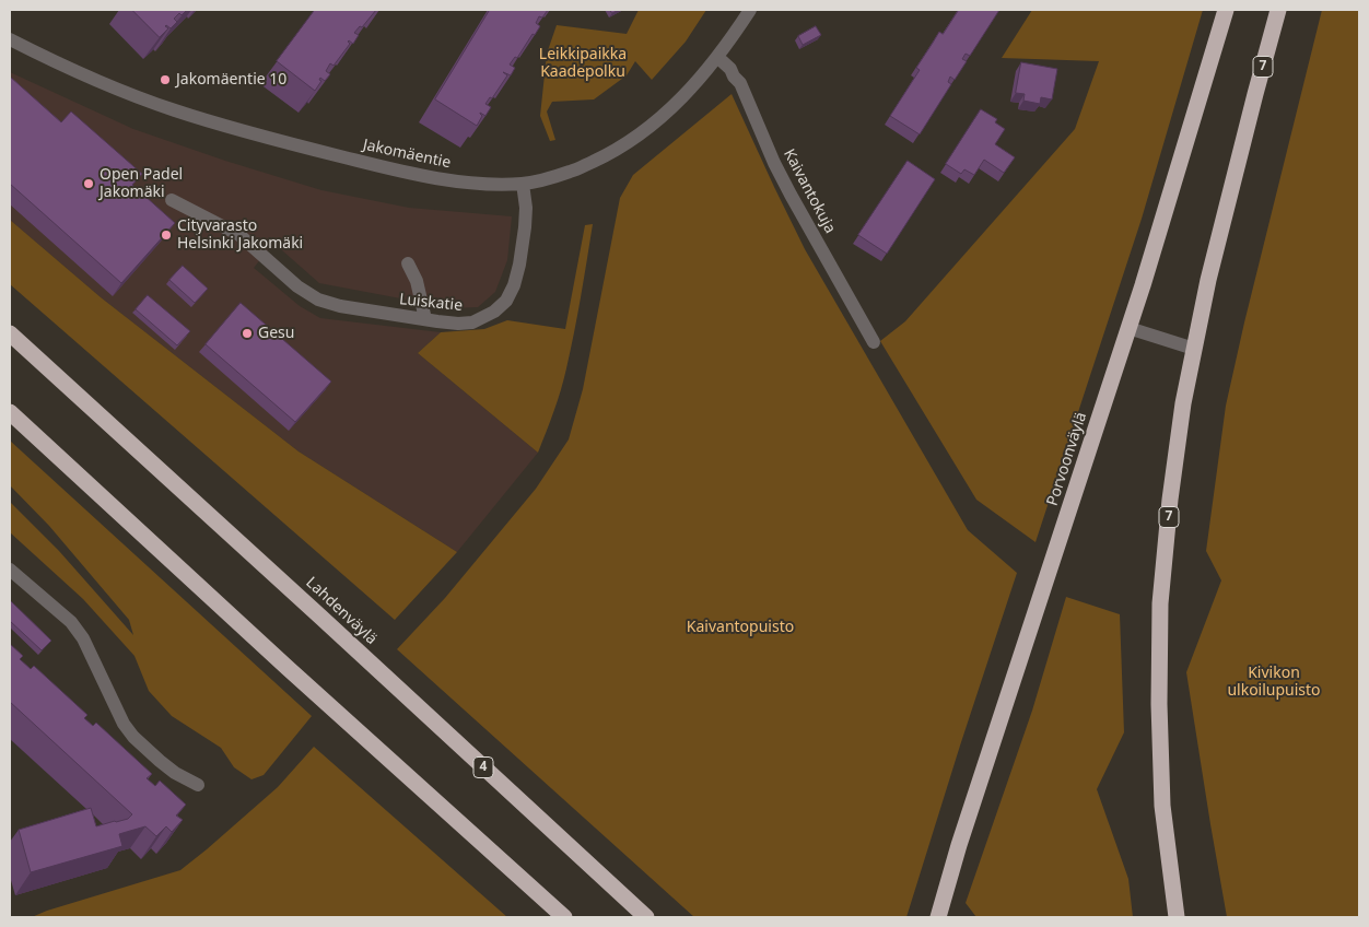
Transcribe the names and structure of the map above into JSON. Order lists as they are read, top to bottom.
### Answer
{
  "streets": {
    "highway": [
      "7",
      "Porvoonväylä",
      "Lahdenväylä",
      "4"
    ],
    "street": ["Jakomäentie", "Kaivantokuja", "Luiskatie"]
  },
  "crossings": [
    ["Jakomäentie", "Kaivantokuja"],
    ["Jakomäentie", "Luiskatie"]
  ],
  "parks": ["Leikkipaikka Kaadepolku", "Kaivantopuisto", "Kivikon ulkoilupuisto"],
  "places": [
    "Jakomäentie 10",
    "Open Padel Jakomäki",
    "Cityvarasto Helsinki Jakomäki",
    "Gesu"
  ]
}
